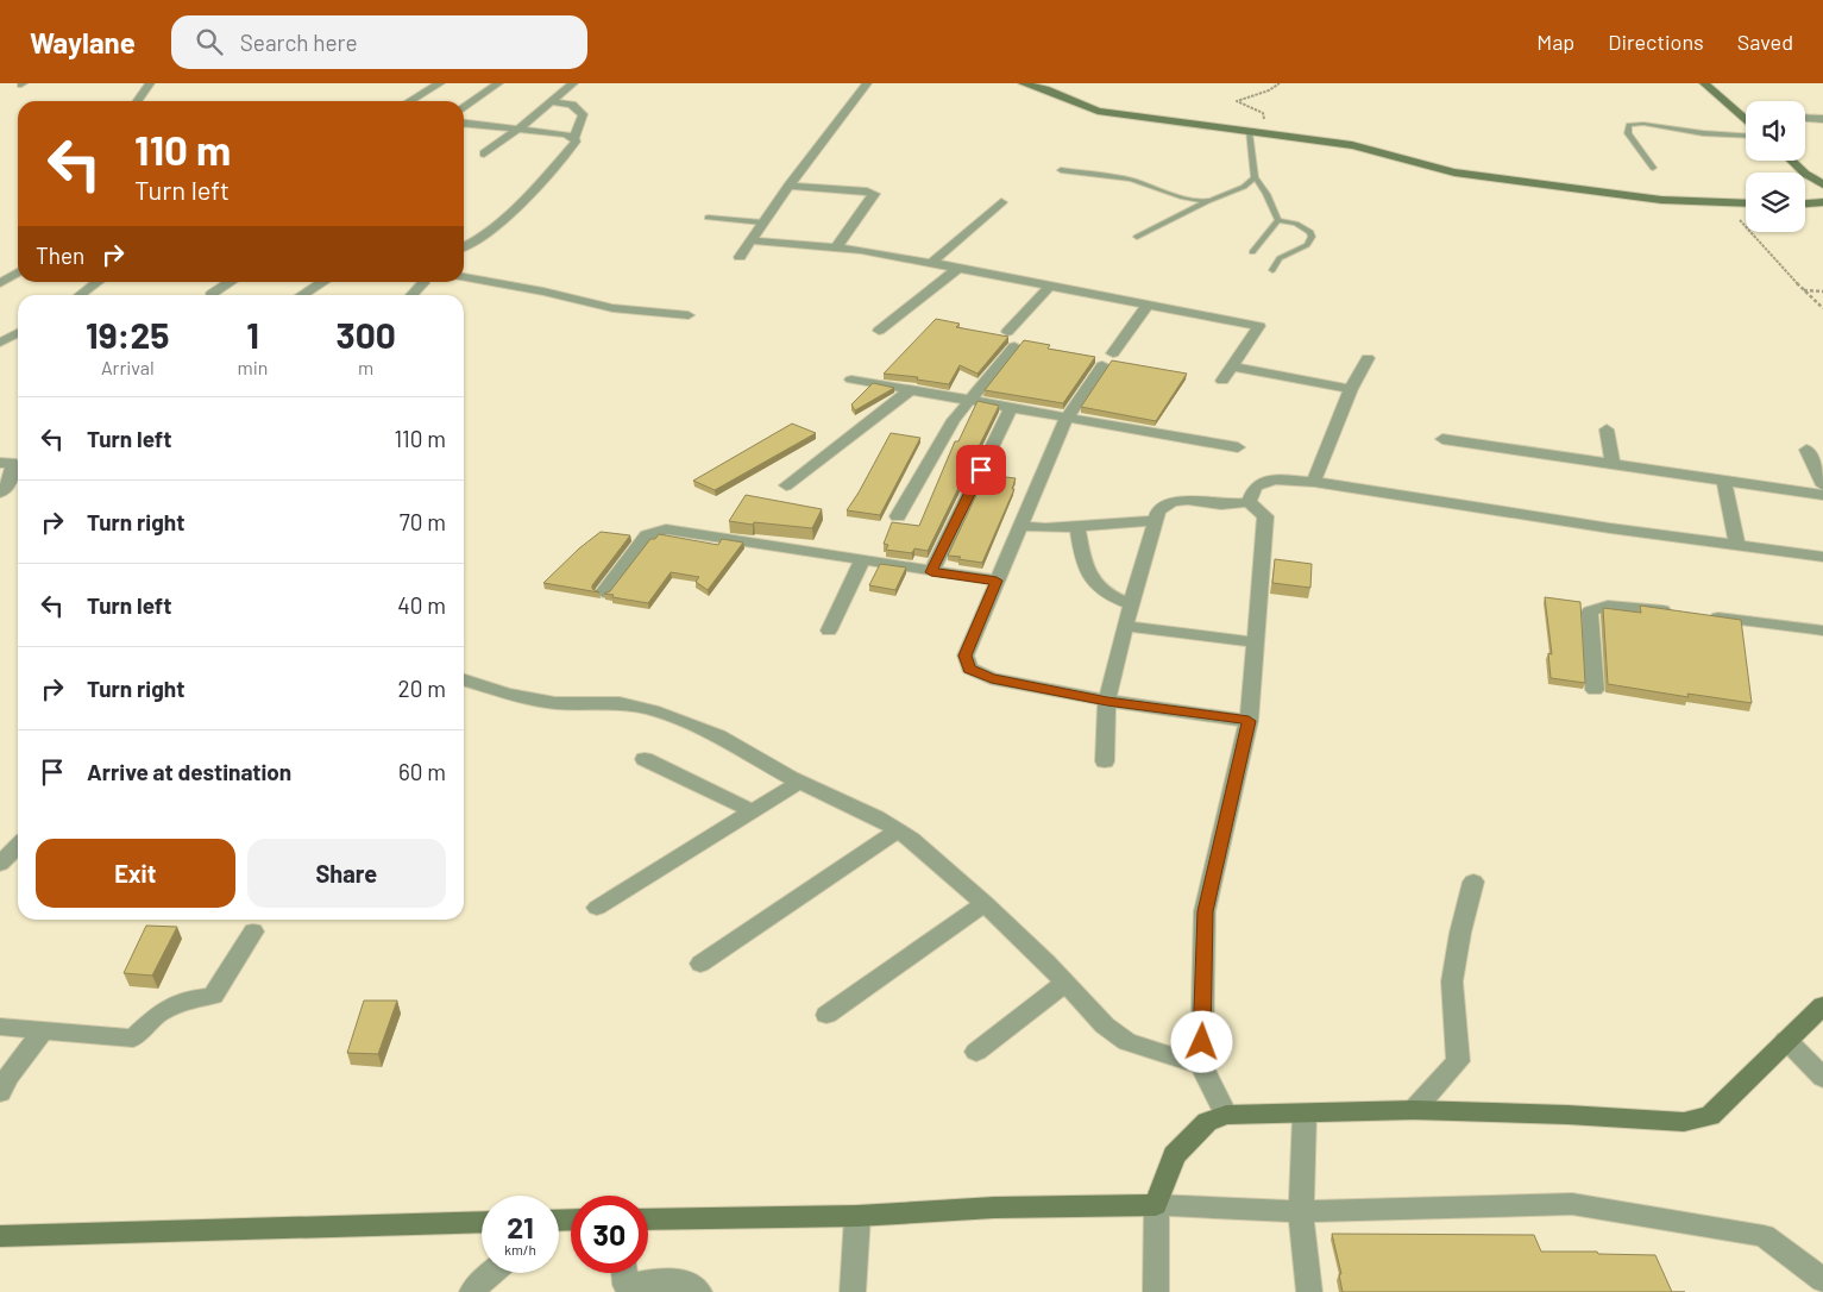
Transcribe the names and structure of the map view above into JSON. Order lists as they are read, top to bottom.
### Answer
{
  "page": {
    "header": "Waylane",
    "search": "Search here",
    "nav": ["Map", "Directions", "Saved"],
    "turn": ["110 m", "Turn left"],
    "then": "Then",
    "eta": [
      "19:25",
      "Arrival",
      "1",
      "min",
      "300",
      "m"
    ],
    "list": [
      {
        "name": "Turn left",
        "value": "110 m"
      },
      {
        "name": "Turn right",
        "value": "70 m"
      },
      {
        "name": "Turn left",
        "value": "40 m"
      },
      {
        "name": "Turn right",
        "value": "20 m"
      },
      {
        "name": "Arrive at destination",
        "value": "60 m"
      }
    ],
    "buttons": ["Exit", "Share"],
    "speed": "21 km/h",
    "limit": "30"
  }
}
